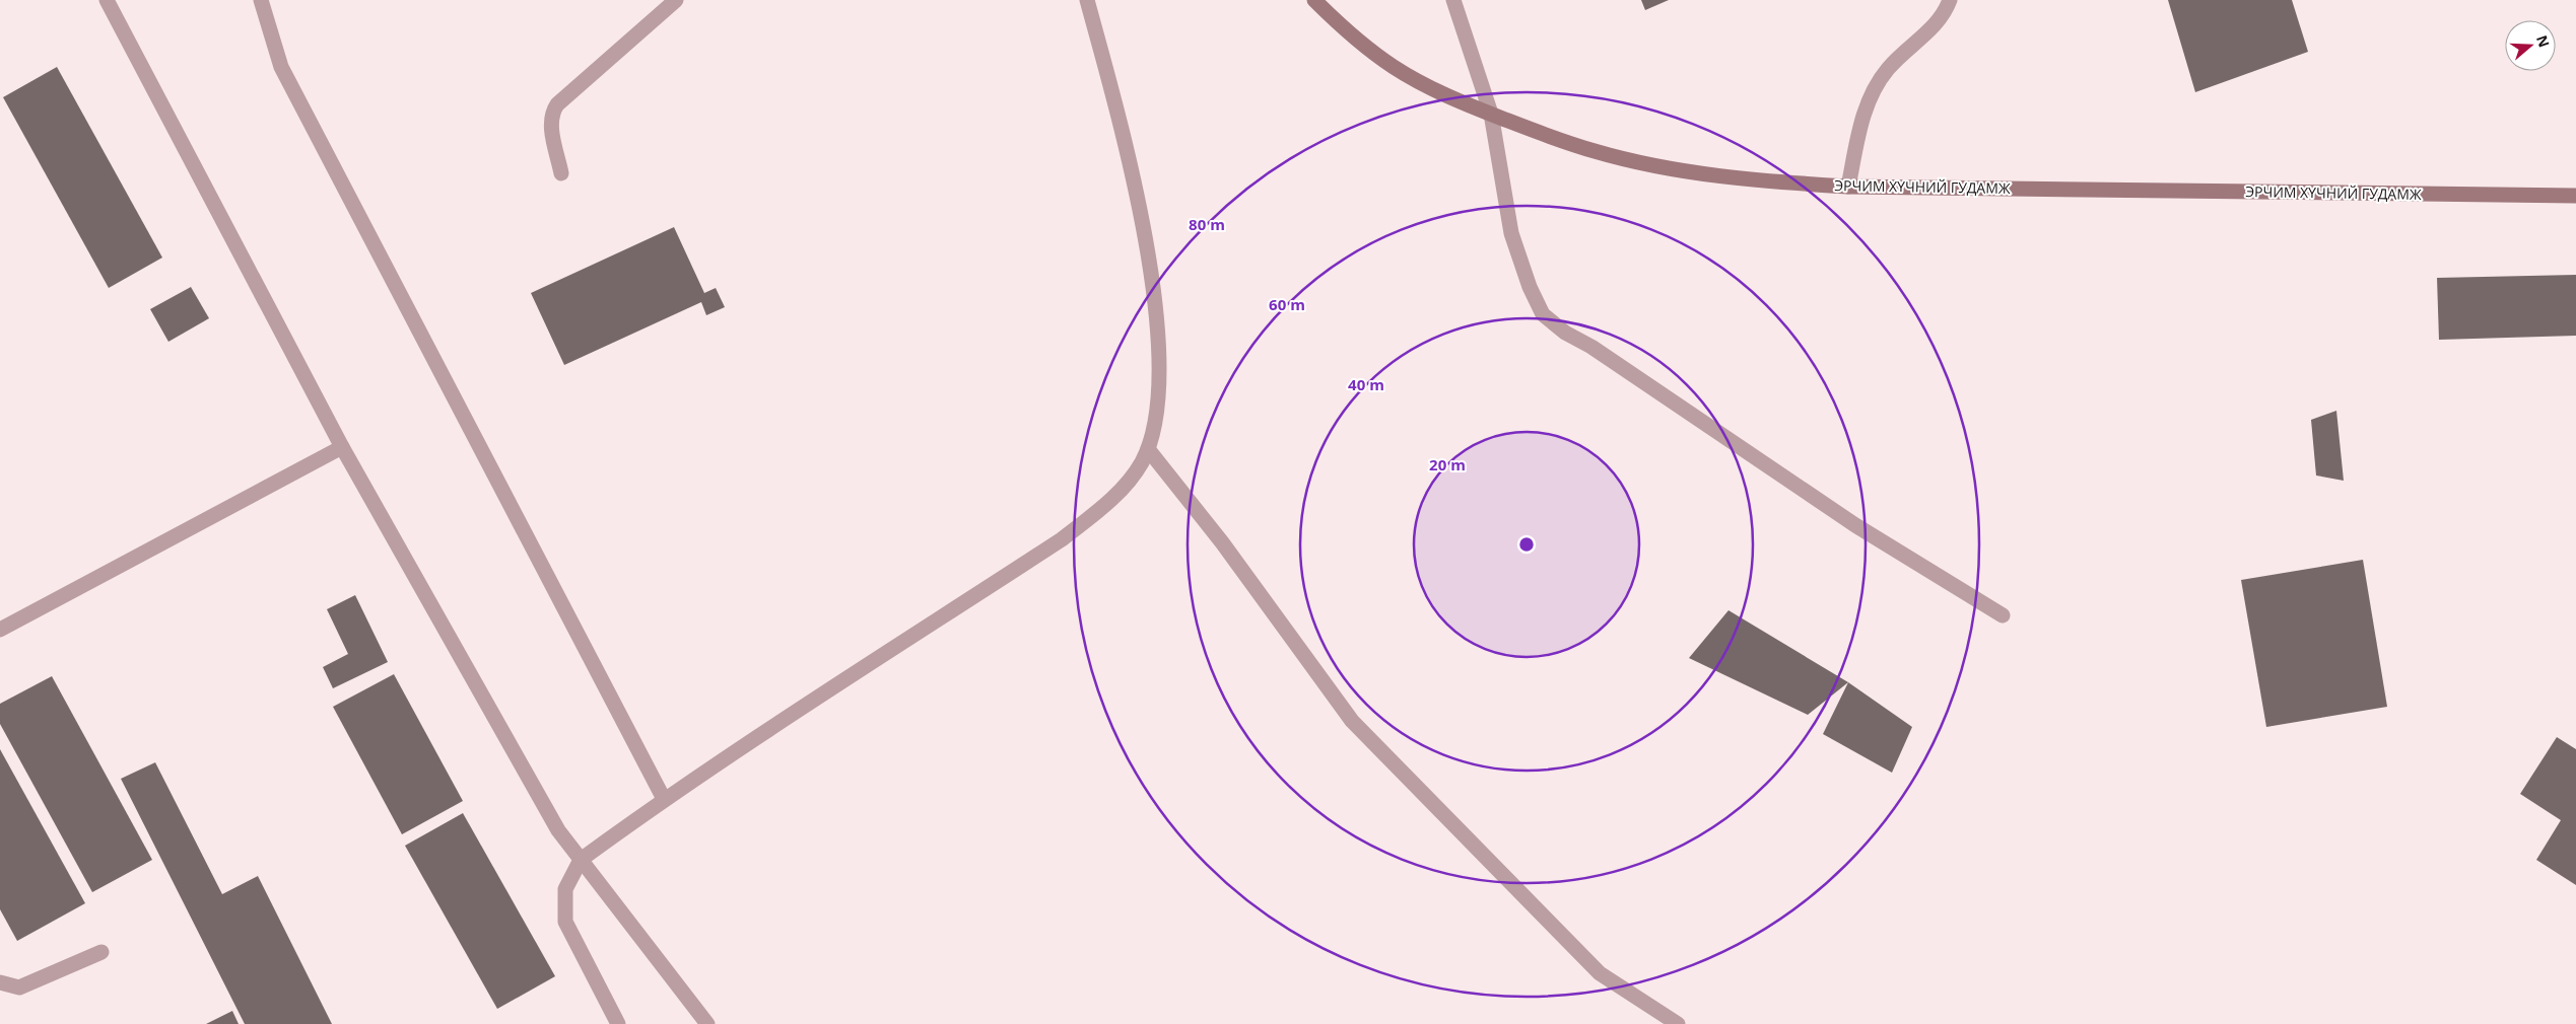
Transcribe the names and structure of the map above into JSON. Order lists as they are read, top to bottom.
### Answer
{
  "streets": {
    "main road": ["ЭРЧИМ ХҮЧНИЙ ГУДАМЖ"]
  },
  "north": "right",
  "rings": [
    "80 m",
    "60 m",
    "40 m",
    "20 m"
  ]
}
